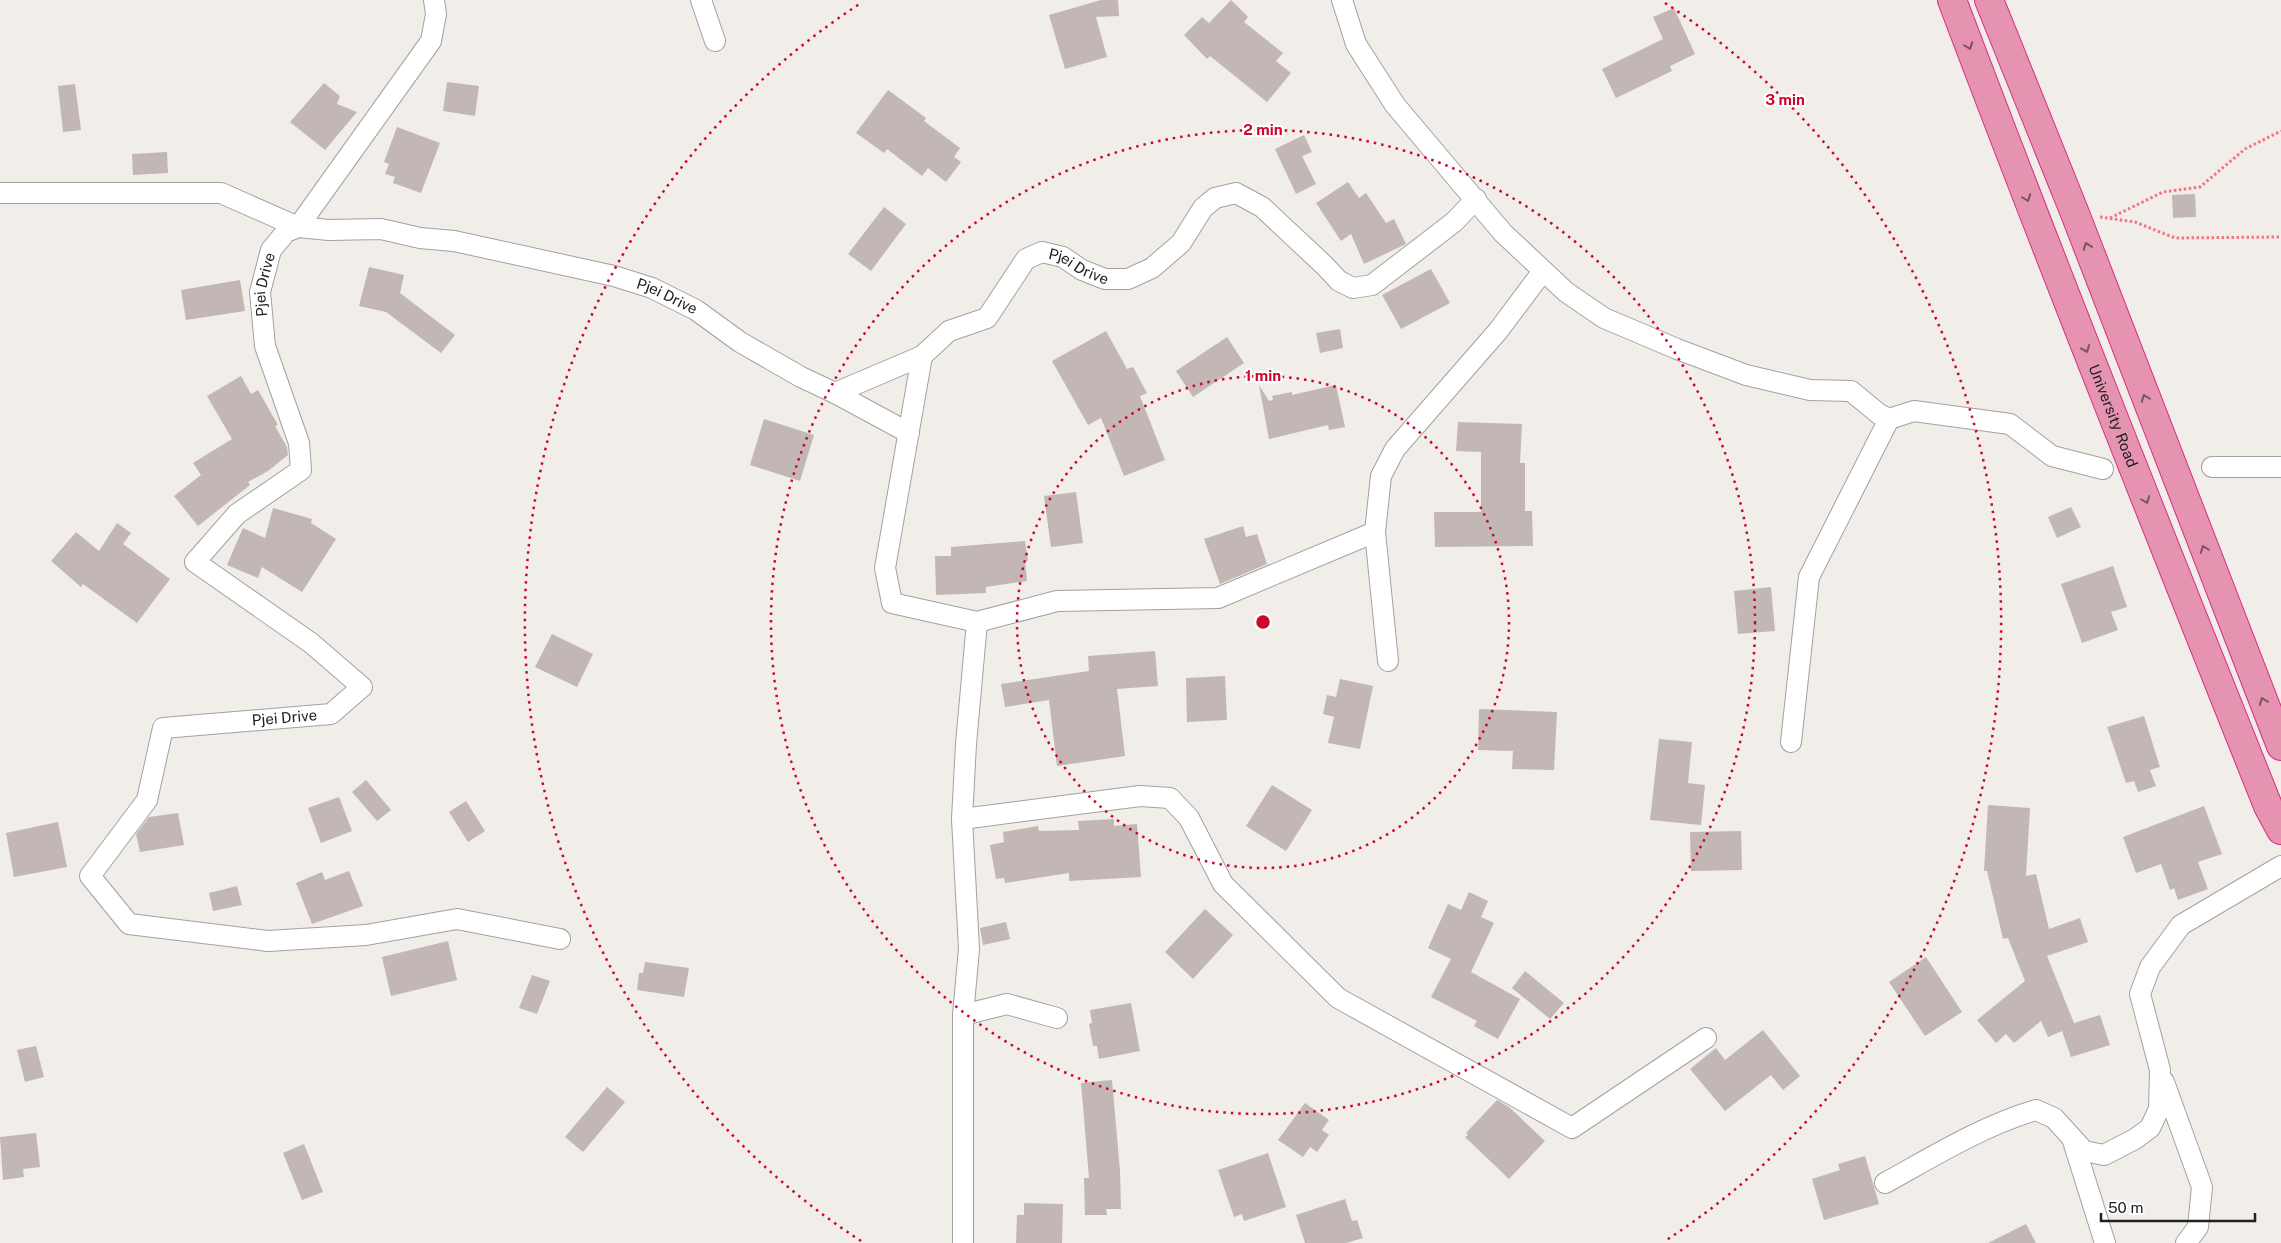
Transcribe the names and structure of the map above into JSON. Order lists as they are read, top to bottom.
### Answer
{
  "streets": {
    "highway": ["University Road"],
    "street": ["Pjei Drive"]
  },
  "scale_bar": "50 m",
  "rings": ["3 min", "2 min", "1 min"]
}
